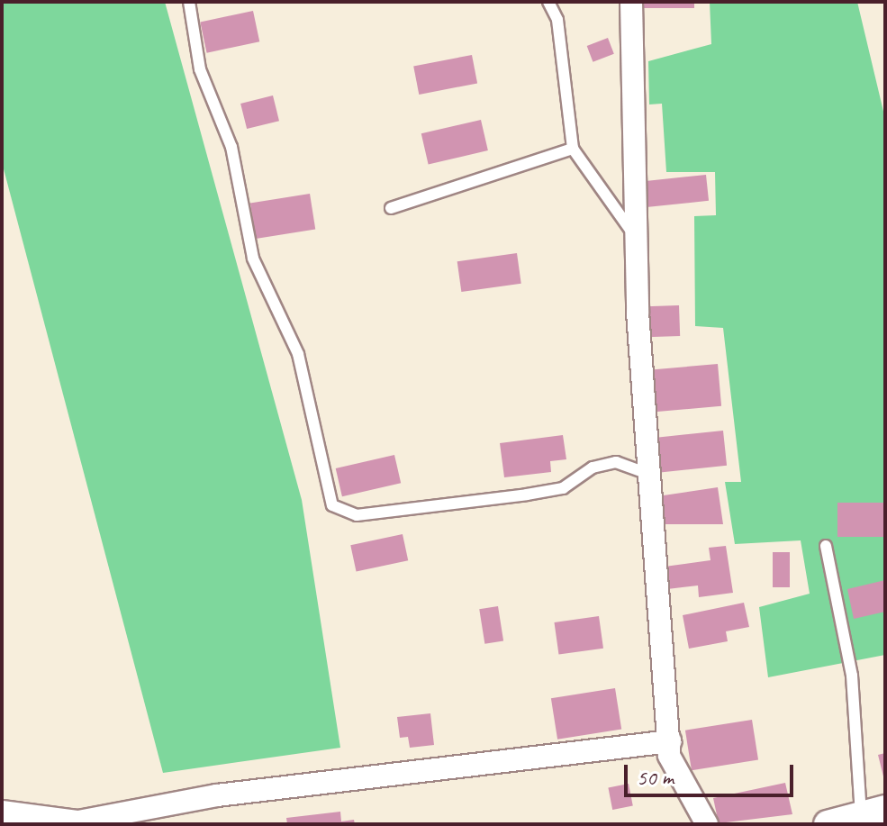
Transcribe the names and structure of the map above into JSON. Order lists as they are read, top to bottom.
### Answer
{
  "scale_bar": "50 m"
}
